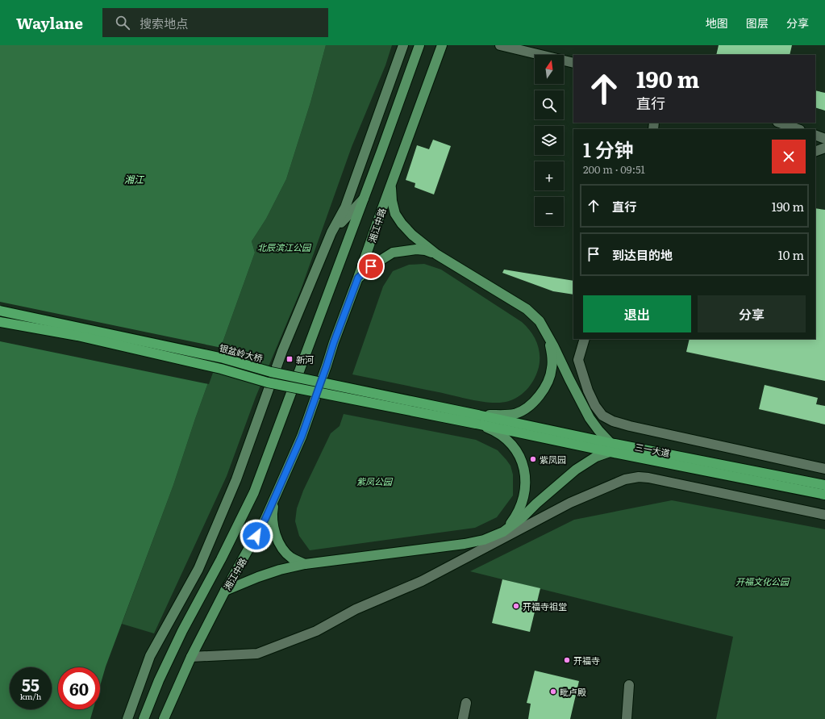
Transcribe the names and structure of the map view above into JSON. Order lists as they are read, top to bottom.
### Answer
{
  "streets": {
    "highway": ["银盆岭大桥", "三一大道"],
    "main road": ["湘江中路"]
  },
  "crossings": [
    ["银盆岭大桥", "三一大道"]
  ],
  "water": ["湘江"],
  "parks": ["北辰滨江公园", "紫凤公园", "开福文化公园"],
  "places": {
    "transit": ["新河"],
    "other": [
      "紫凤园",
      "开福寺祖堂",
      "开福寺",
      "毗卢殿"
    ]
  },
  "north": "top",
  "page": {
    "header": "Waylane",
    "search": "搜索地点",
    "nav": ["地图", "图层", "分享"],
    "map_buttons": ["+", "−"],
    "turn": ["190 m", "直行"],
    "heading": ["1 分钟", "200 m · 09:51"],
    "list": [
      {
        "name": "直行",
        "value": "190 m"
      },
      {
        "name": "到达目的地",
        "value": "10 m"
      }
    ],
    "buttons": ["退出", "分享"],
    "speed": "55 km/h",
    "limit": "60"
  }
}
